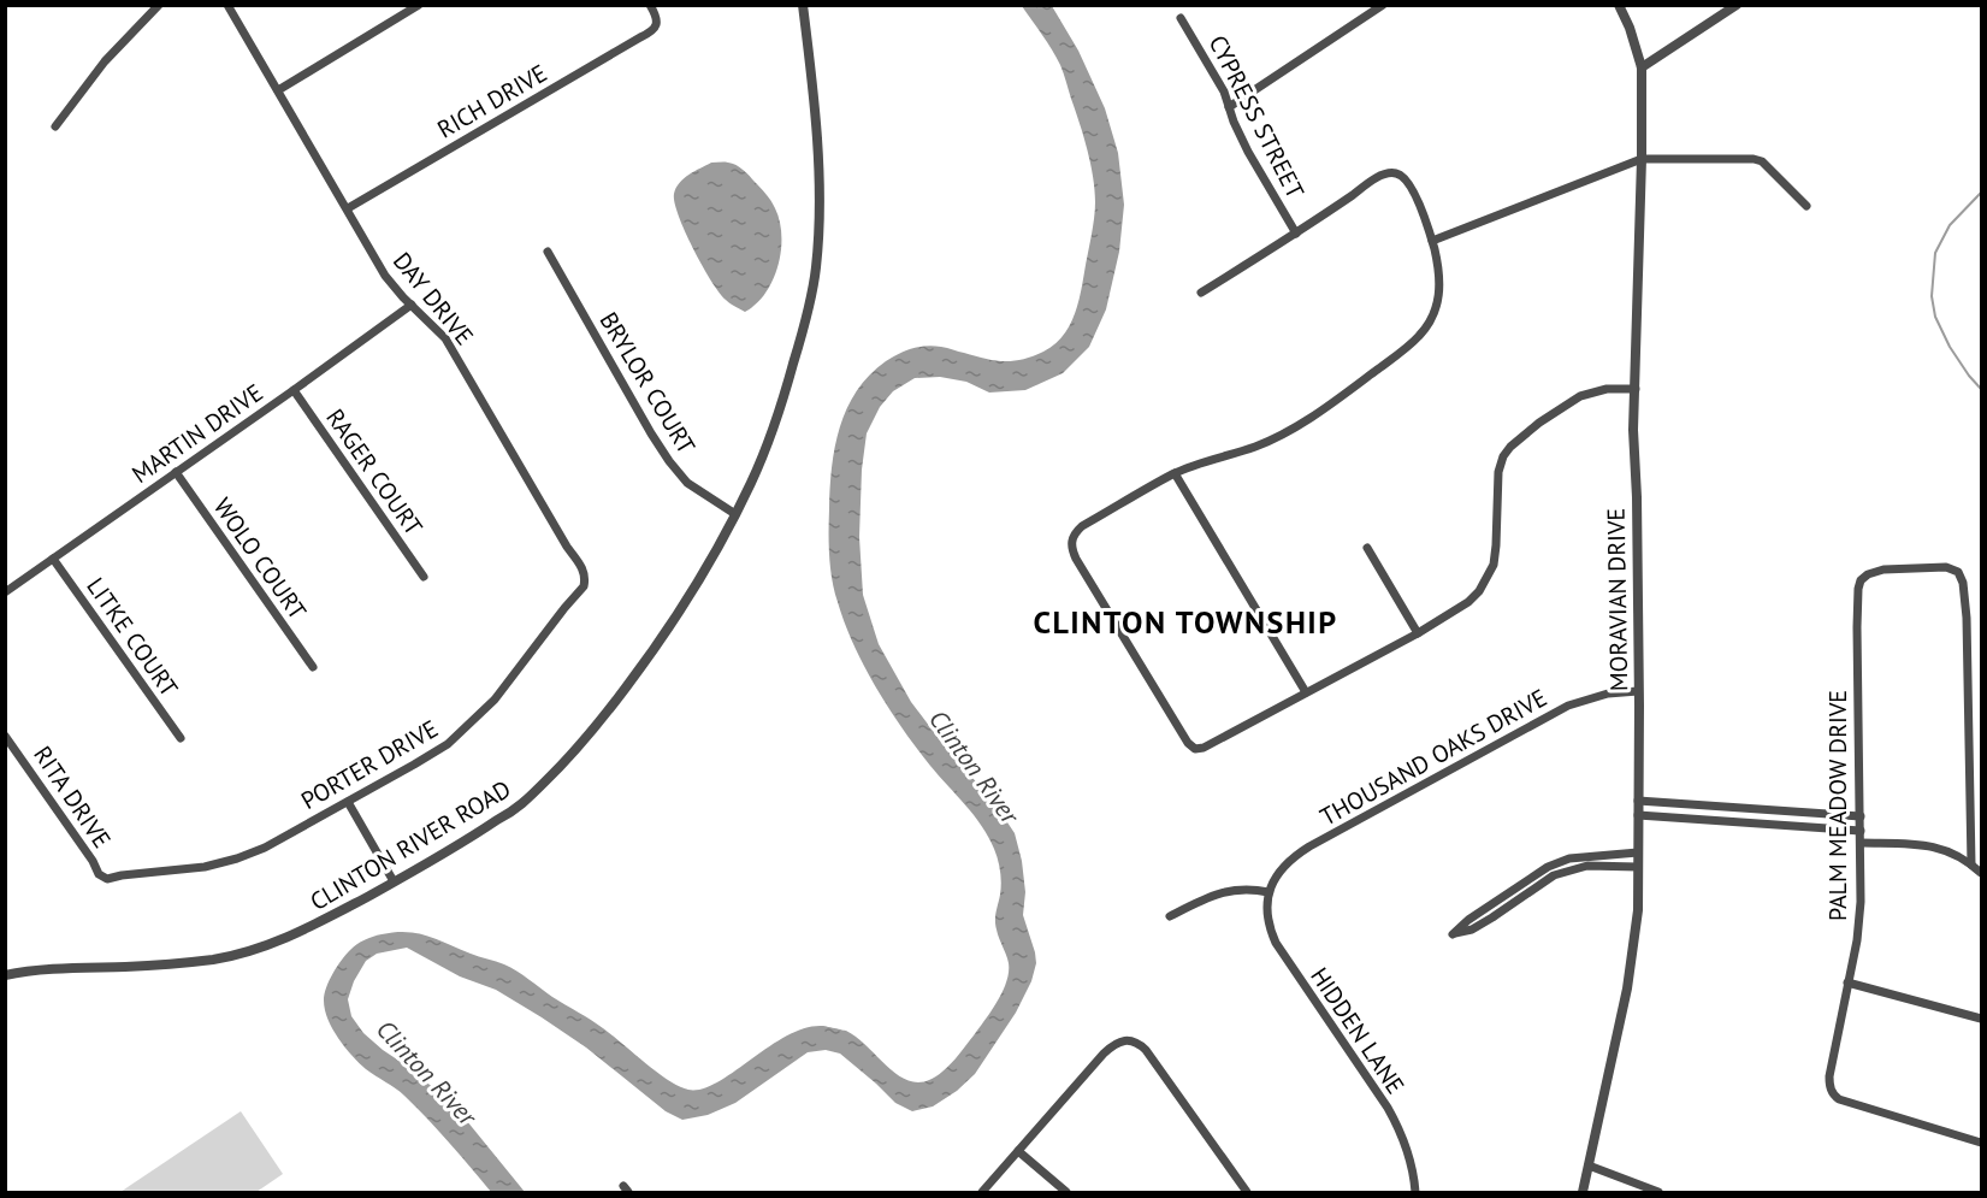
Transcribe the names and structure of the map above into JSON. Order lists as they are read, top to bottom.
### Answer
{
  "streets": {
    "street": [
      "RICH DRIVE",
      "CYPRESS STREET",
      "DAY DRIVE",
      "BRYLOR COURT",
      "MARTIN DRIVE",
      "RAGER COURT",
      "WOLO COURT",
      "MORAVIAN DRIVE",
      "LITKE COURT",
      "THOUSAND OAKS DRIVE",
      "PORTER DRIVE",
      "RITA DRIVE",
      "PALM MEADOW DRIVE",
      "CLINTON RIVER ROAD",
      "HIDDEN LANE"
    ]
  },
  "crossings": [
    ["RICH DRIVE", "DAY DRIVE"],
    ["DAY DRIVE", "MARTIN DRIVE"],
    ["DAY DRIVE", "PORTER DRIVE"],
    ["BRYLOR COURT", "CLINTON RIVER ROAD"],
    ["MARTIN DRIVE", "RAGER COURT"],
    ["MARTIN DRIVE", "WOLO COURT"],
    ["MARTIN DRIVE", "LITKE COURT"],
    ["MORAVIAN DRIVE", "THOUSAND OAKS DRIVE"],
    ["THOUSAND OAKS DRIVE", "HIDDEN LANE"],
    ["PORTER DRIVE", "RITA DRIVE"]
  ],
  "districts": ["CLINTON TOWNSHIP"],
  "water": ["Clinton River"]
}
